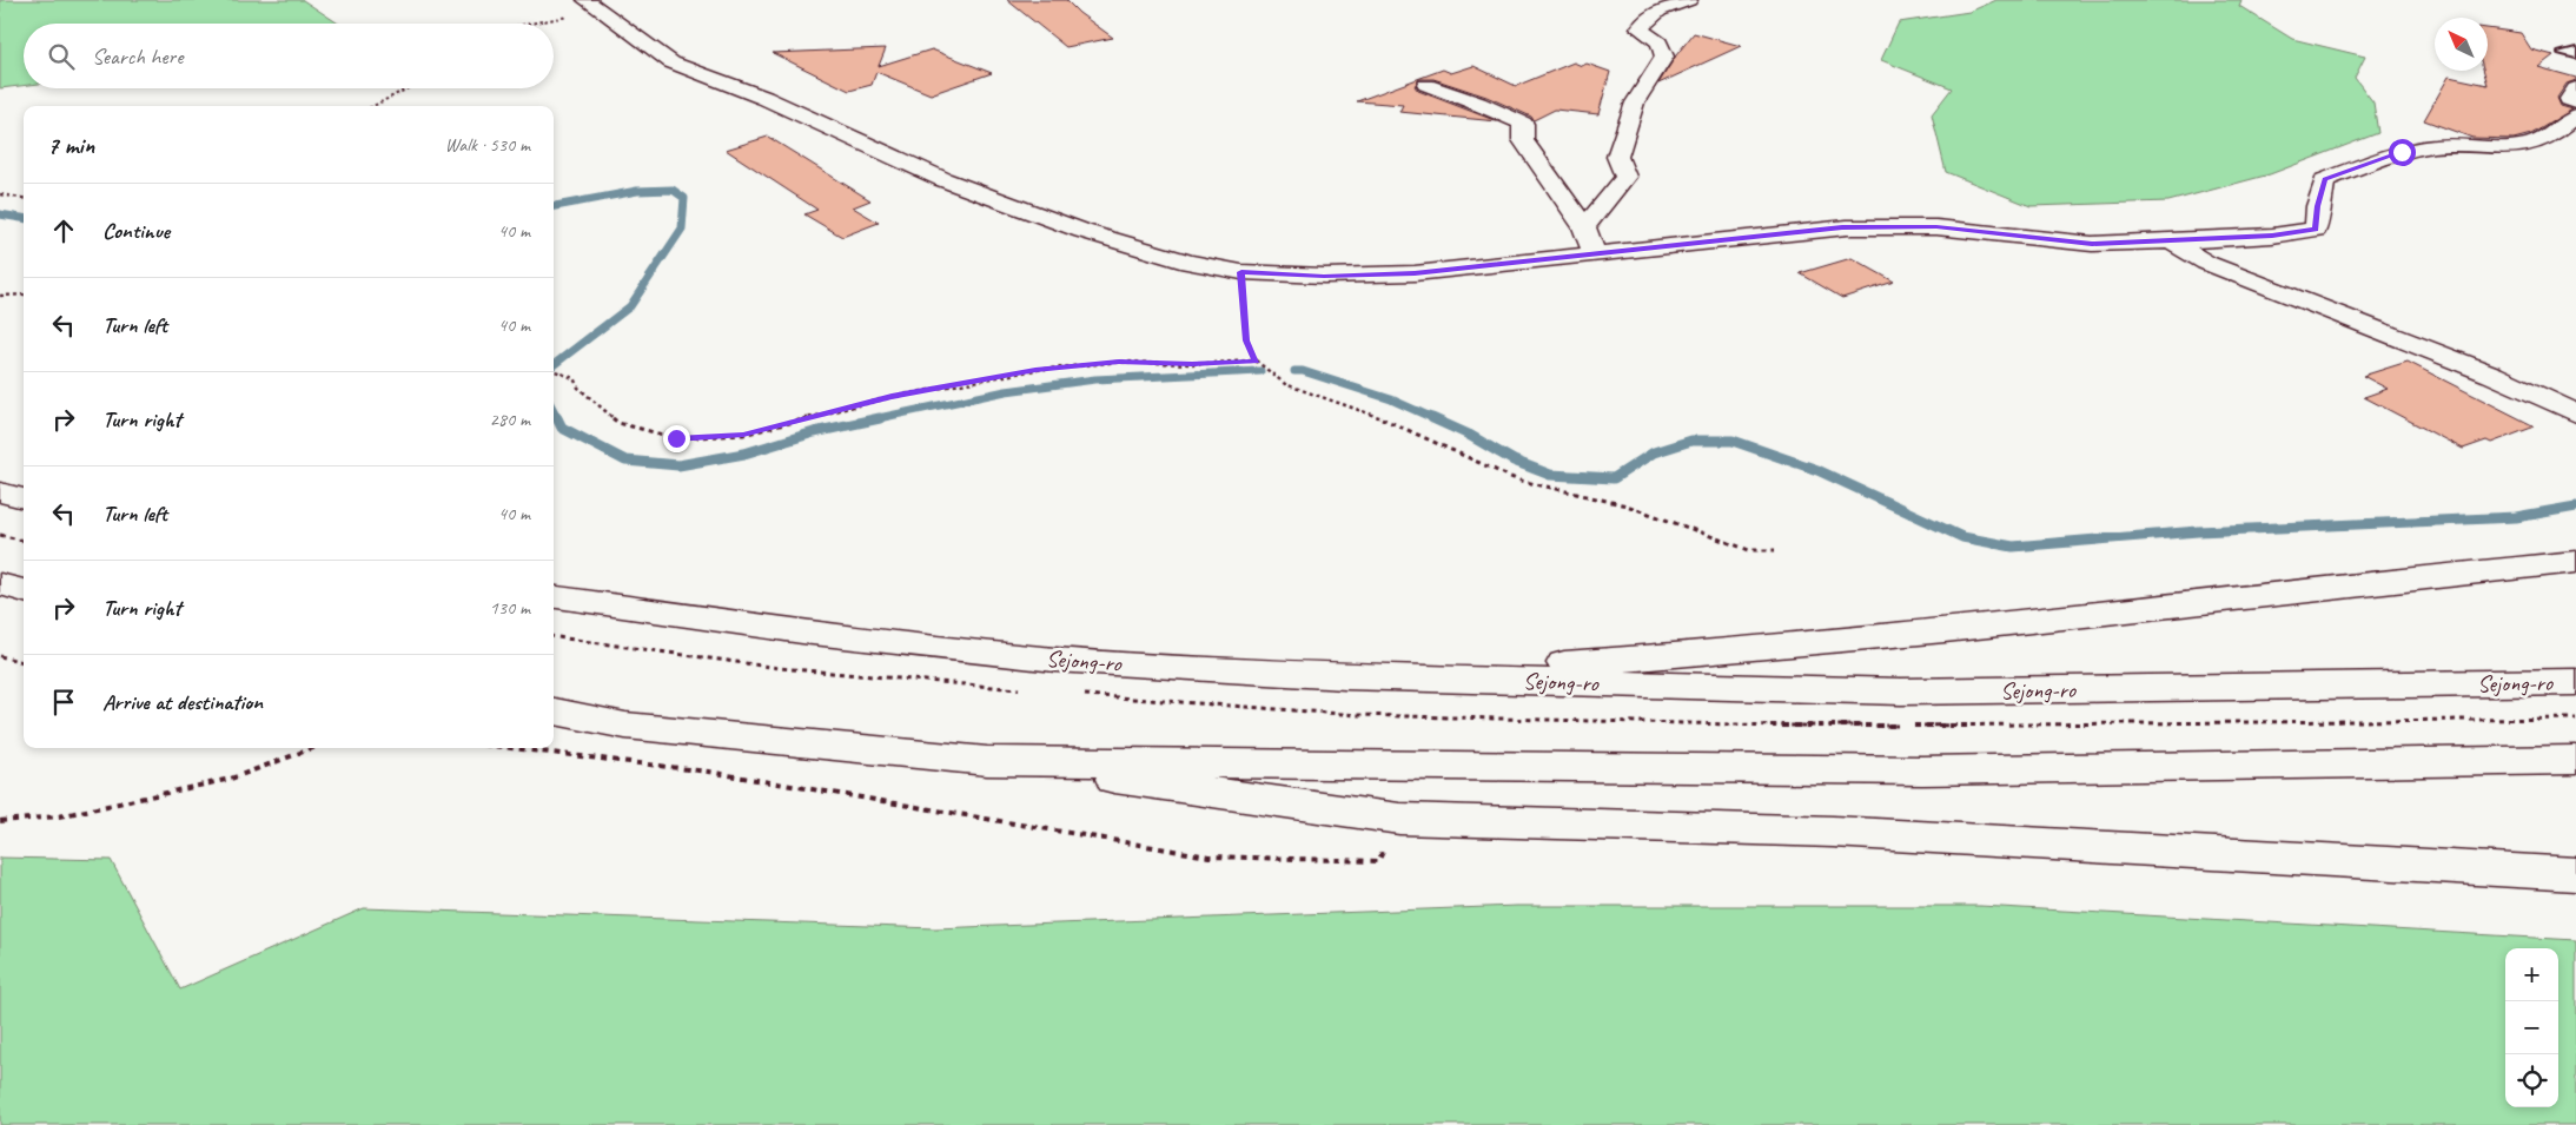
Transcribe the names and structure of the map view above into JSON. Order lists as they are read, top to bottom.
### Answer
{
  "streets": {
    "main road": ["Sejong-ro"]
  },
  "north": "top left",
  "page": {
    "search": "Search here",
    "heading": ["7 min", "Walk · 530 m"],
    "list": [
      ["Continue", "40 m"],
      ["Turn left", "40 m"],
      ["Turn right", "280 m"],
      ["Turn left", "40 m"],
      ["Turn right", "130 m"],
      "Arrive at destination"
    ],
    "map_buttons": ["+", "−"]
  }
}
